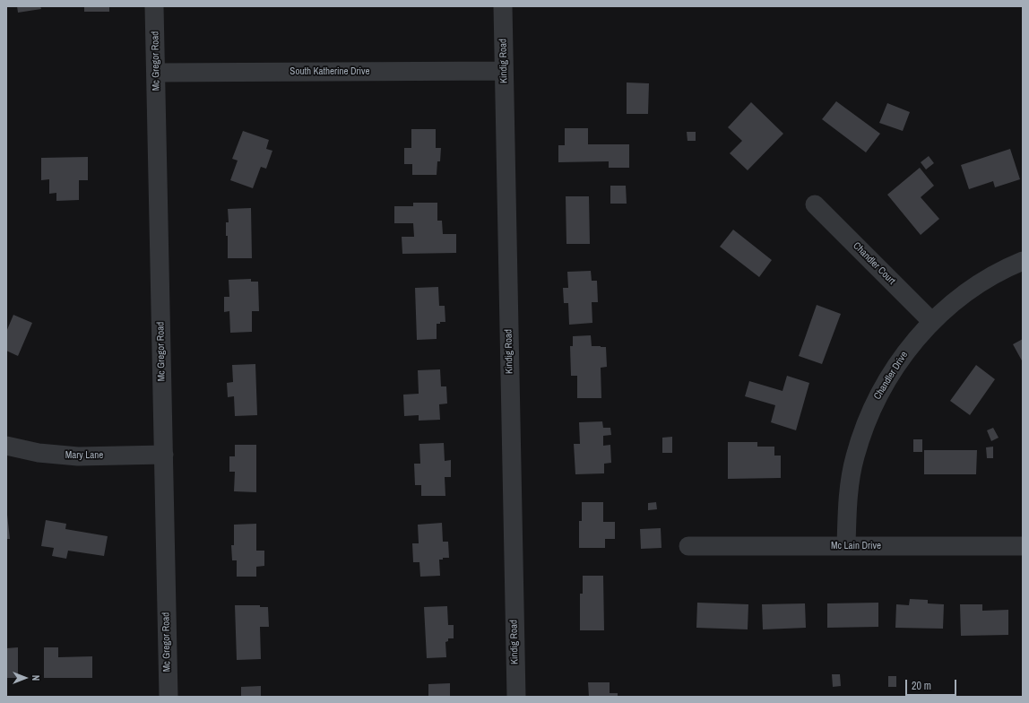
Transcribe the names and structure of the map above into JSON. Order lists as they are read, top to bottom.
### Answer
{
  "streets": {
    "street": [
      "Mc Gregor Road",
      "Kindig Road",
      "South Katherine Drive",
      "Chandler Court",
      "Chandler Drive",
      "Mary Lane",
      "Mc Lain Drive"
    ]
  },
  "crossings": [
    ["Mc Gregor Road", "South Katherine Drive"],
    ["Mc Gregor Road", "Mary Lane"],
    ["Kindig Road", "South Katherine Drive"],
    ["Chandler Court", "Chandler Drive"],
    ["Chandler Drive", "Mc Lain Drive"]
  ],
  "scale_bar": "20 m",
  "north": "right"
}
